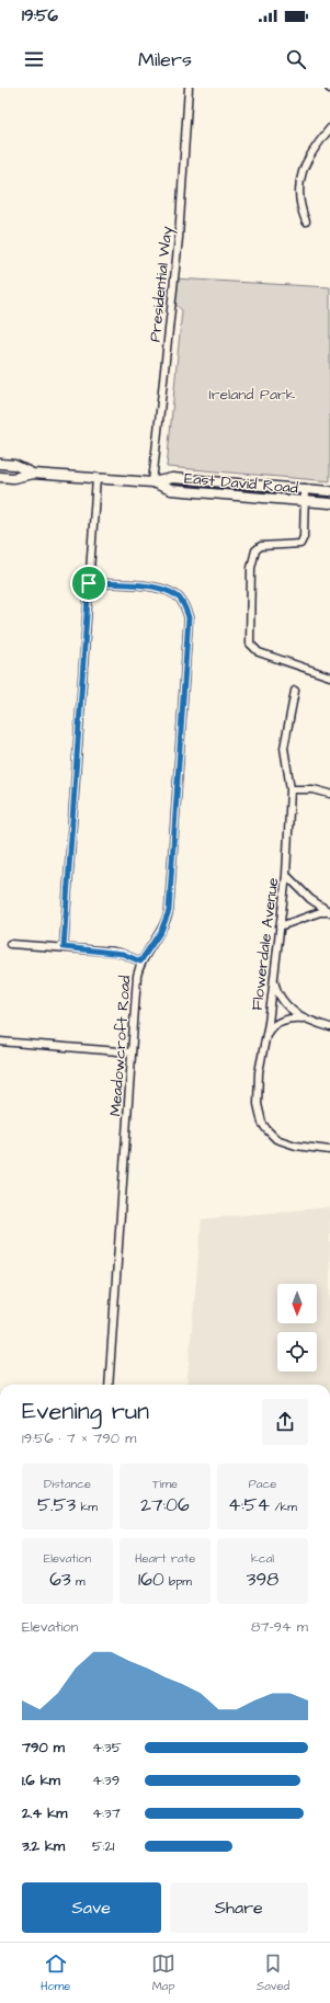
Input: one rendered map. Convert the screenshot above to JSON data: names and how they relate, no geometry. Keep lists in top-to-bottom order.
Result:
{
  "streets": {
    "street": [
      "Presidential Way",
      "East David Road",
      "Flowerdale Avenue",
      "Meadowcroft Road"
    ]
  },
  "crossings": [
    ["Presidential Way", "East David Road"]
  ],
  "parks": ["Ireland Park"],
  "north": "bottom",
  "page": {
    "status": "19:56",
    "header": "Milers",
    "heading": ["Evening run", "19:56 · 7 × 790 m"],
    "stats": [
      ["Distance", "5.53 km"],
      ["Time", "27:06"],
      ["Pace", "4:54 /km"],
      ["Elevation", "63 m"],
      ["Heart rate", "160 bpm"],
      ["kcal", "398"]
    ],
    "chart": ["Elevation", "87–94 m"],
    "list": [
      {
        "name": "790 m",
        "note": "4:35"
      },
      {
        "name": "1.6 km",
        "note": "4:39"
      },
      {
        "name": "2.4 km",
        "note": "4:37"
      },
      {
        "name": "3.2 km",
        "note": "5:21"
      }
    ],
    "buttons": ["Save", "Share"],
    "tabs": ["Home", "Map", "Saved"]
  }
}
